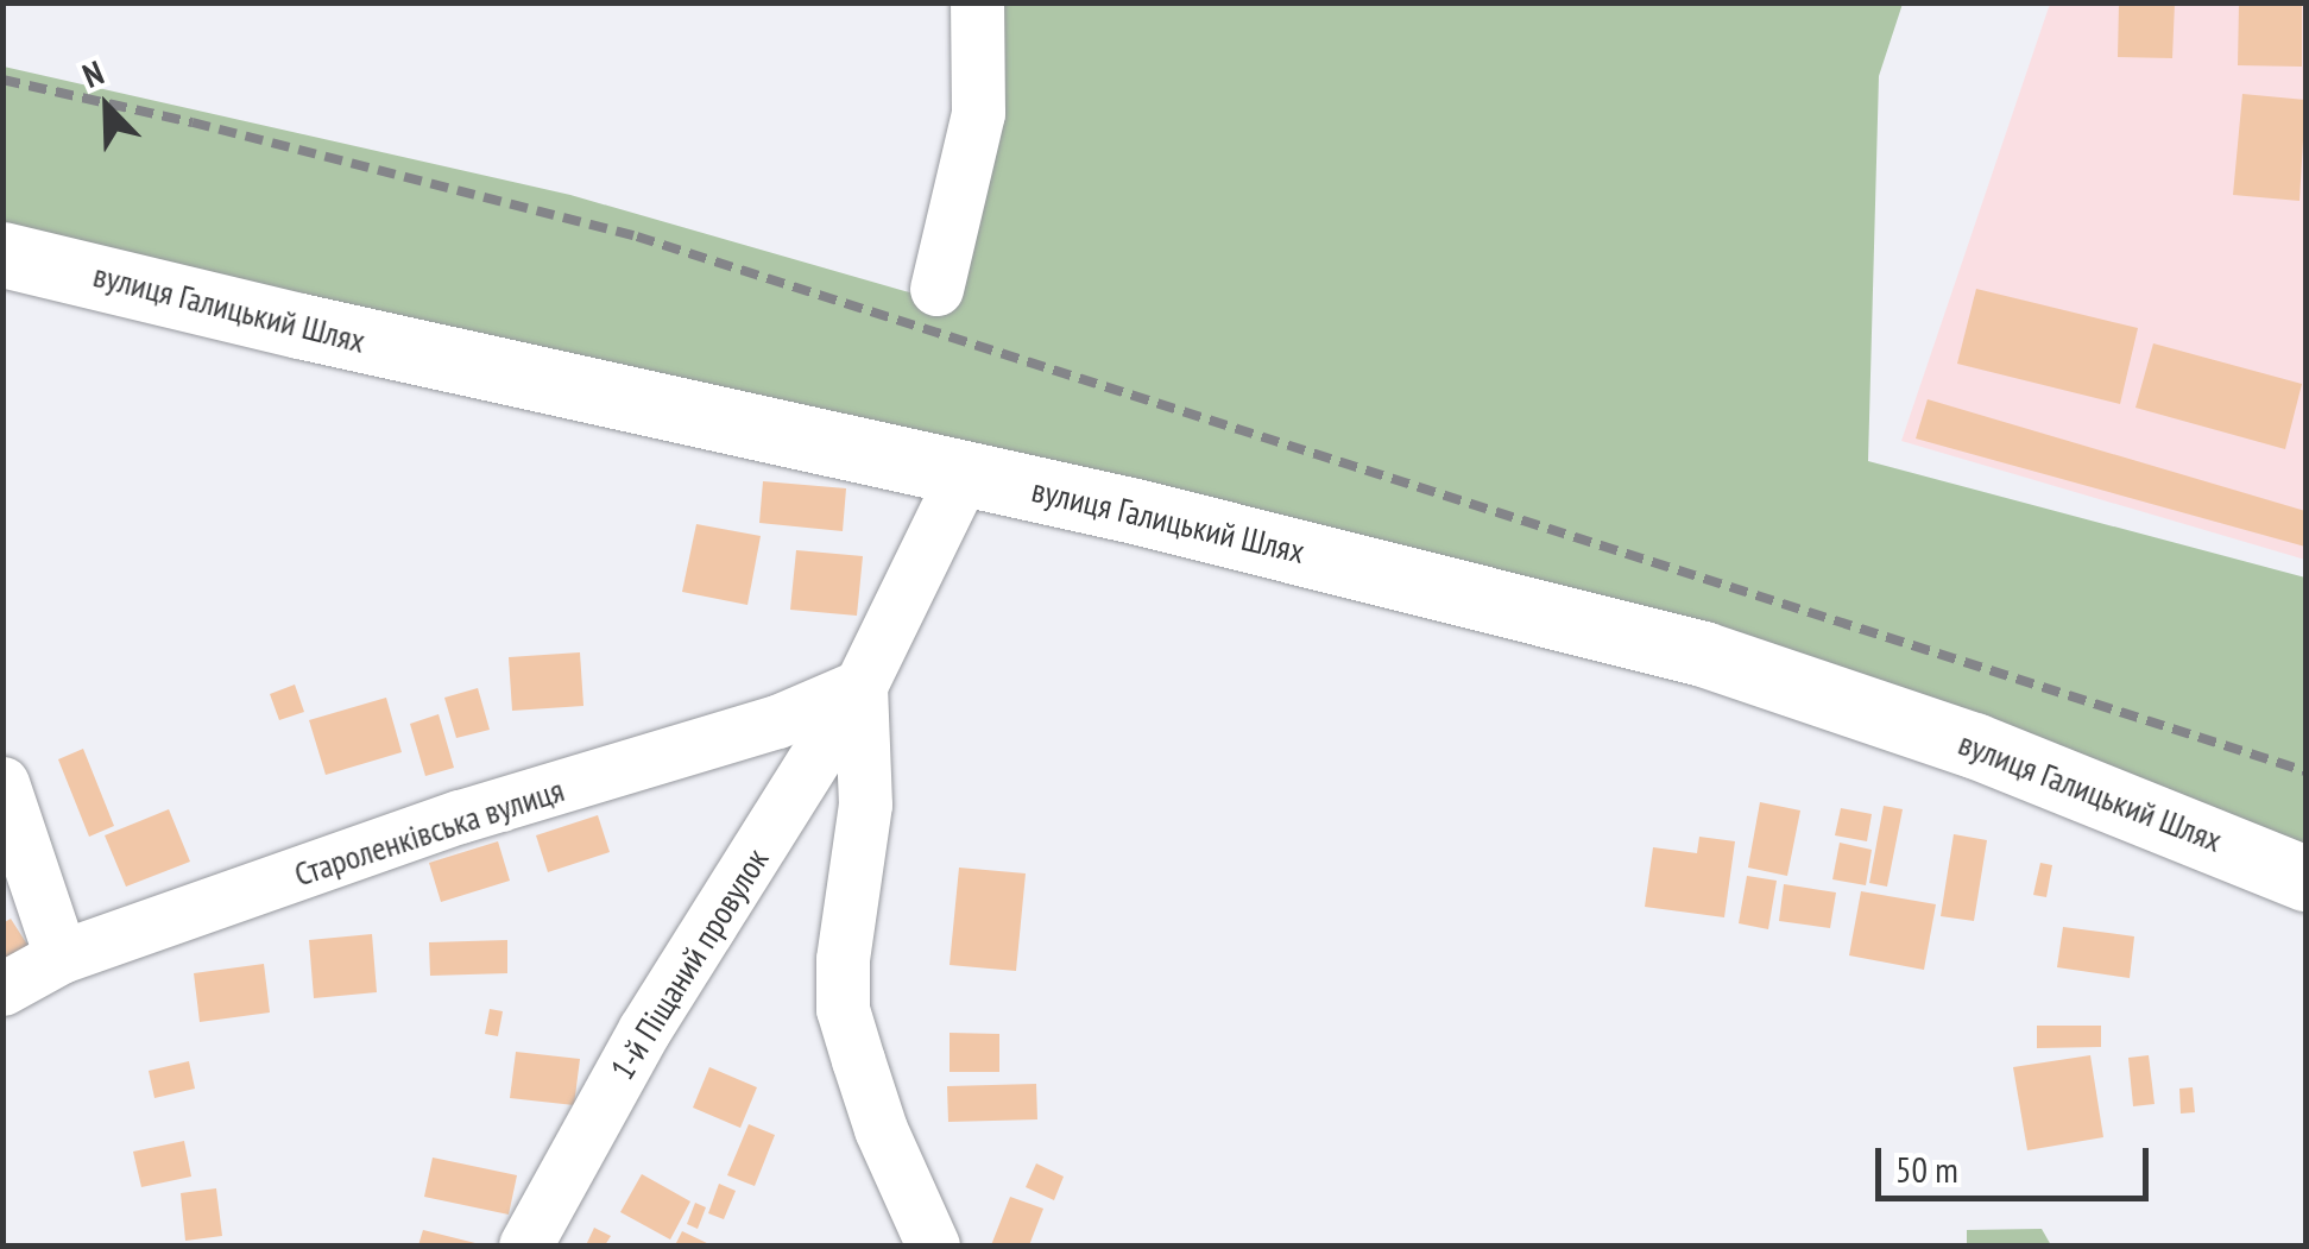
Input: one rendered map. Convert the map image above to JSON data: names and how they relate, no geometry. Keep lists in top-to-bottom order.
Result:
{
  "streets": {
    "highway": ["вулиця Галицький Шлях"],
    "street": ["Староленківська вулиця", "1-й Піщаний провулок"]
  },
  "crossings": [
    ["вулиця Галицький Шлях", "1-й Піщаний провулок"],
    ["Староленківська вулиця", "1-й Піщаний провулок"]
  ],
  "scale_bar": "50 m",
  "north": "top left"
}
